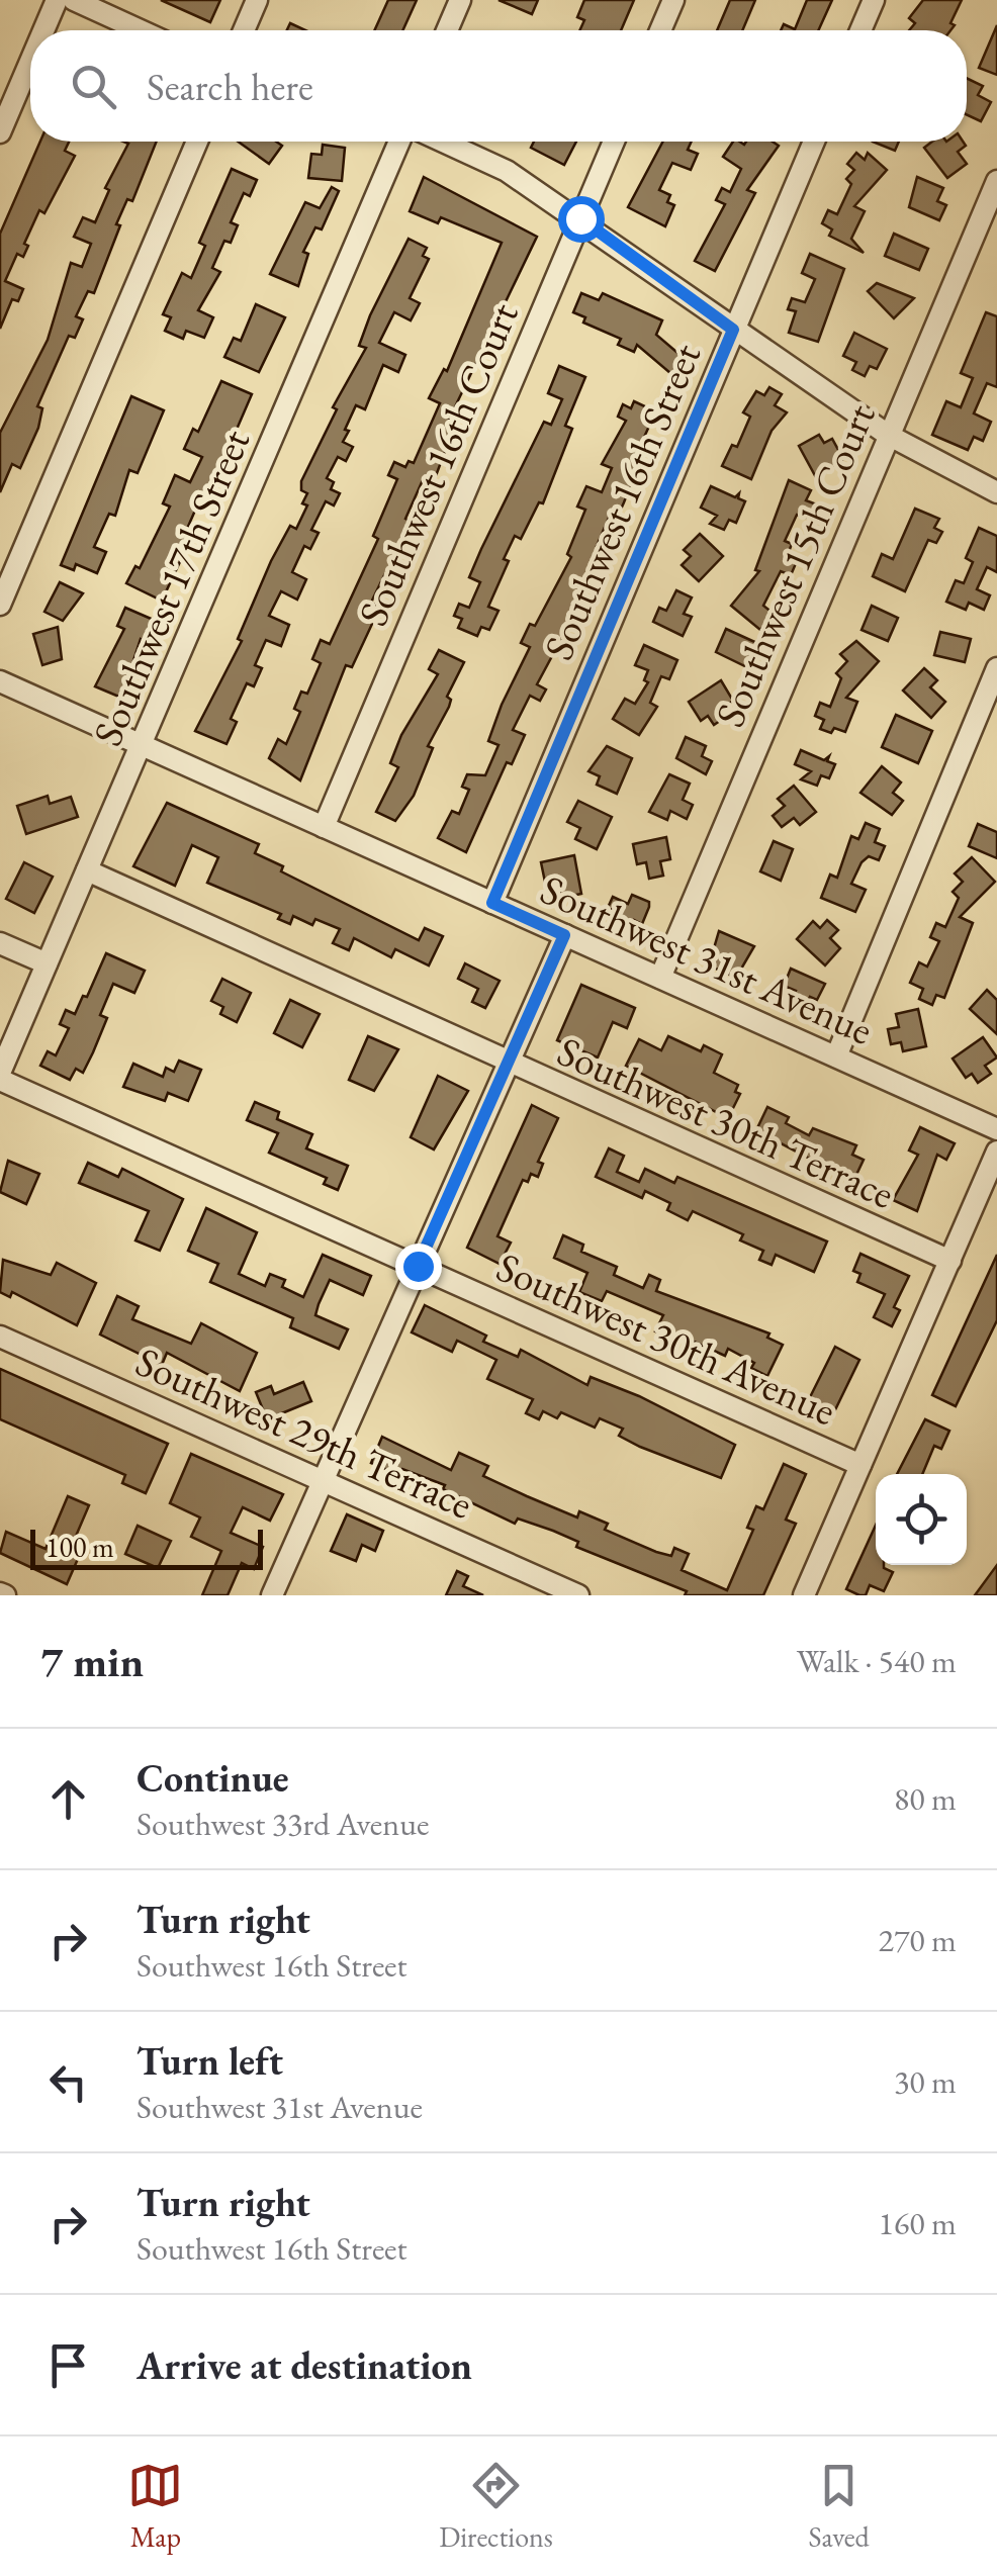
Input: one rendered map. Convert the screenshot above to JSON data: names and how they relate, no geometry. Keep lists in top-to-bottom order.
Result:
{
  "streets": {
    "street": [
      "Southwest 16th Court",
      "Southwest 16th Street",
      "Southwest 15th Court",
      "Southwest 17th Street",
      "Southwest 31st Avenue",
      "Southwest 30th Terrace",
      "Southwest 30th Avenue",
      "Southwest 29th Terrace"
    ]
  },
  "crossings": [
    ["Southwest 16th Court", "Southwest 31st Avenue"],
    ["Southwest 16th Street", "Southwest 31st Avenue"],
    ["Southwest 15th Court", "Southwest 31st Avenue"],
    ["Southwest 17th Street", "Southwest 31st Avenue"],
    ["Southwest 17th Street", "Southwest 30th Terrace"],
    ["Southwest 17th Street", "Southwest 30th Avenue"]
  ],
  "scale_bar": "100 m",
  "page": {
    "search": "Search here",
    "scale": "100 m",
    "heading": ["7 min", "Walk · 540 m"],
    "list": [
      ["Continue", "Southwest 33rd Avenue", "80 m"],
      ["Turn right", "Southwest 16th Street", "270 m"],
      ["Turn left", "Southwest 31st Avenue", "30 m"],
      ["Turn right", "Southwest 16th Street", "160 m"],
      "Arrive at destination"
    ],
    "nav": ["Map", "Directions", "Saved"]
  }
}
